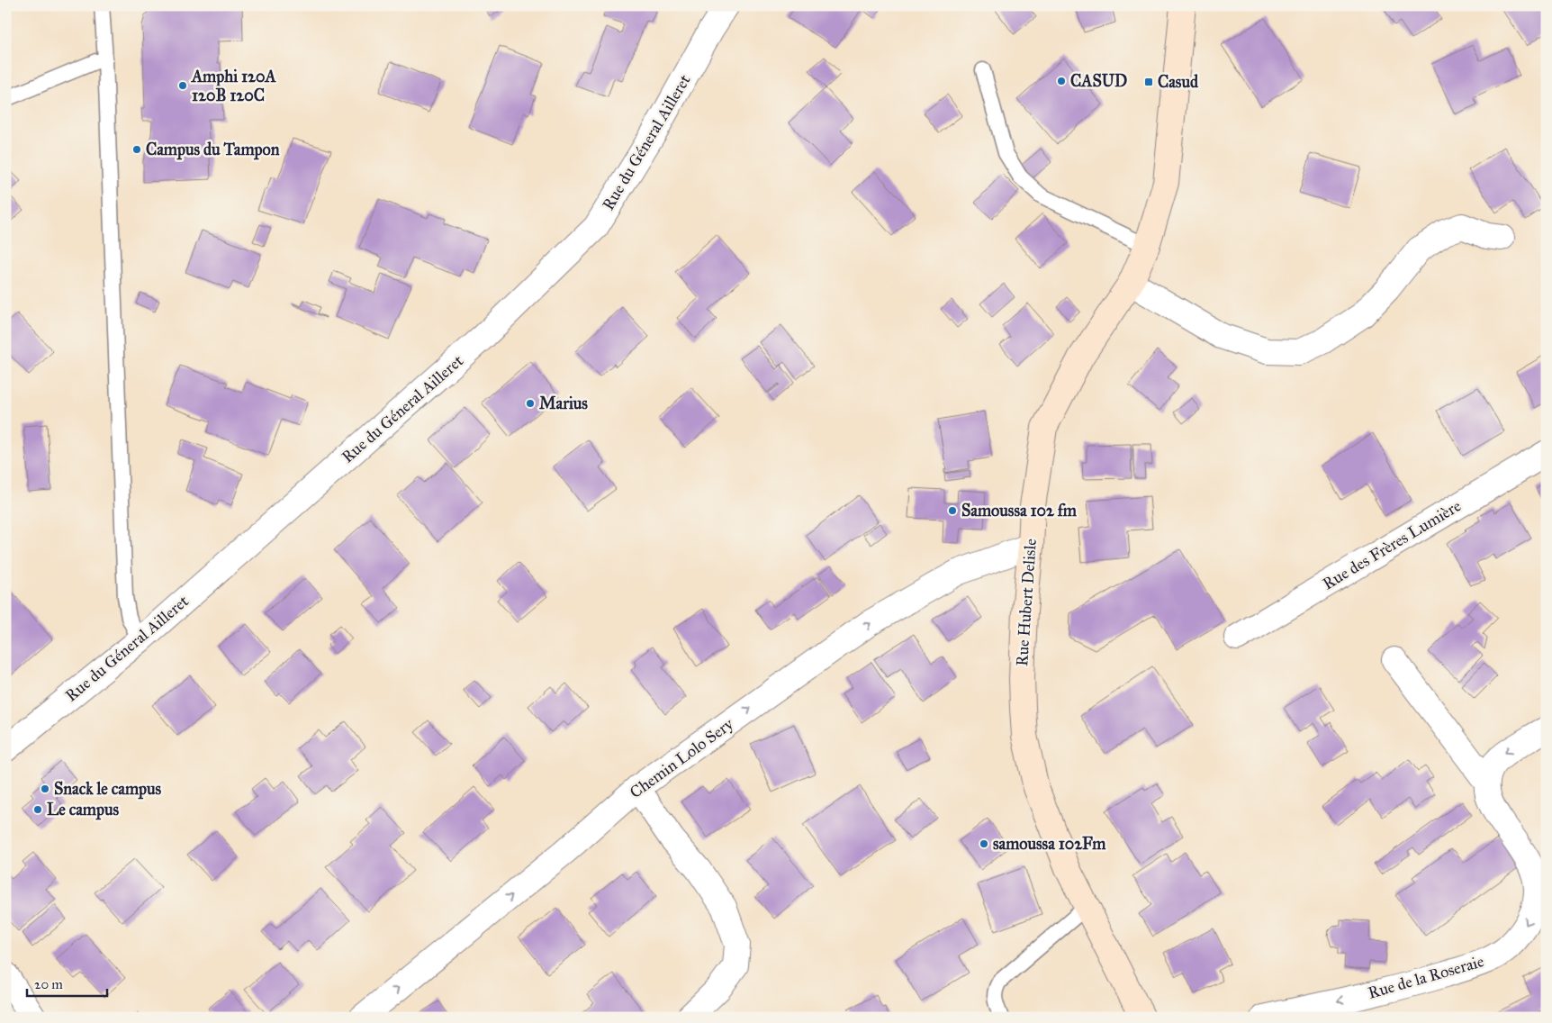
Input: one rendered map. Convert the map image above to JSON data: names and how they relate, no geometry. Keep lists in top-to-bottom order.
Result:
{
  "streets": {
    "main road": ["Rue Hubert Delisle"],
    "street": [
      "Rue du Géneral Ailleret",
      "Rue des Frères Lumière",
      "Chemin Lolo Sery",
      "Rue de la Roseraie"
    ]
  },
  "crossings": [
    ["Rue Hubert Delisle", "Chemin Lolo Sery"]
  ],
  "one_way": ["Chemin Lolo Sery"],
  "places": {
    "other": [
      "CASUD",
      "Amphi 120A 120B 120C",
      "Campus du Tampon",
      "Marius",
      "Samoussa 102 fm",
      "Snack le campus",
      "Le campus",
      "samoussa 102Fm"
    ],
    "transit": ["Casud"]
  },
  "scale_bar": "20 m"
}
